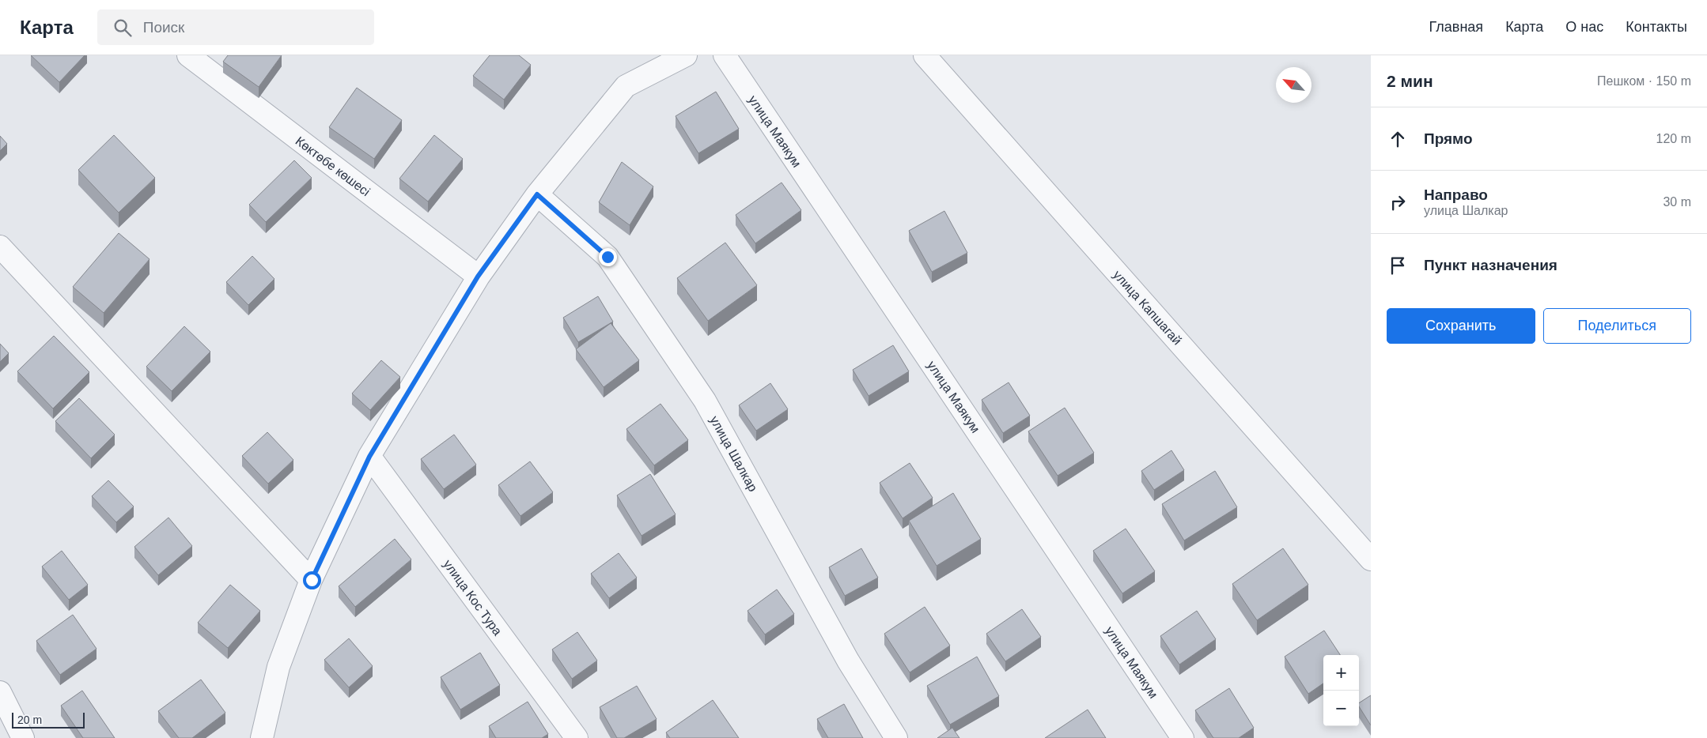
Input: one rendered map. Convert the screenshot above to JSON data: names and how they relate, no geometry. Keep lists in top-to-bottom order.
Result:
{
  "streets": {
    "street": [
      "улица Маякум",
      "Көктөбе көшесі",
      "улица Капшагай",
      "улица Шалкар",
      "улица Кос Тура"
    ]
  },
  "scale_bar": "20 m",
  "north": "top left",
  "page": {
    "header": "Карта",
    "search": "Поиск",
    "nav": [
      "Главная",
      "Карта",
      "О нас",
      "Контакты"
    ],
    "heading": ["2 мин", "Пешком · 150 m"],
    "list": [
      ["Прямо", "120 m"],
      ["Направо", "улица Шалкар", "30 m"],
      "Пункт назначения"
    ],
    "buttons": ["Сохранить", "Поделиться"],
    "map_buttons": ["+", "−"],
    "scale": "20 m"
  }
}
